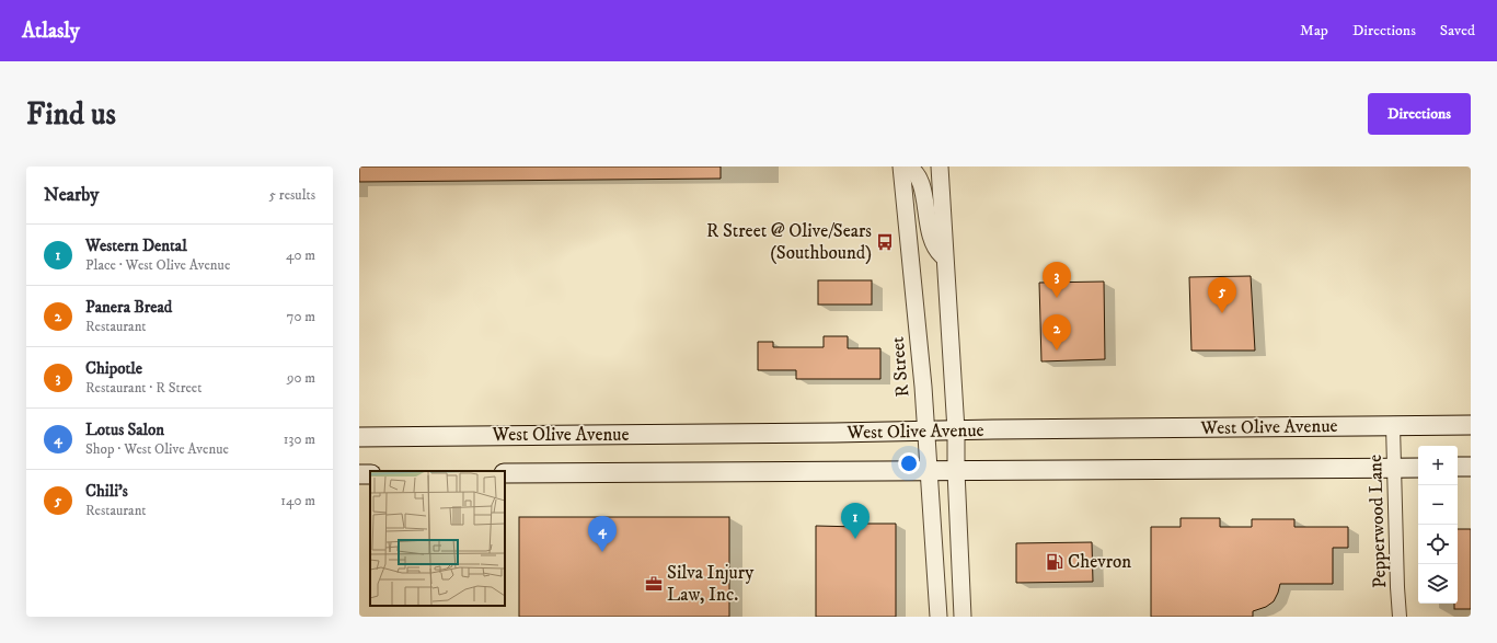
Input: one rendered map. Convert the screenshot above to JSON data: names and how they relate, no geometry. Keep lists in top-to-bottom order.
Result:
{
  "streets": {
    "main road": ["West Olive Avenue"],
    "street": ["R Street", "Pepperwood Lane"]
  },
  "crossings": [
    ["R Street", "West Olive Avenue"],
    ["West Olive Avenue", "Pepperwood Lane"]
  ],
  "places": {
    "bus stop": ["R Street @ Olive/Sears (Southbound)"],
    "fuel station": ["Chevron"],
    "office": ["Silva Injury Law, Inc."]
  },
  "page": {
    "header": "Atlasly",
    "nav": ["Map", "Directions", "Saved"],
    "buttons": "Directions",
    "title": "Find us",
    "heading": ["Nearby", "5 results"],
    "list": [
      {
        "mark": "1",
        "name": "Western Dental",
        "note": "Place · West Olive Avenue",
        "value": "40 m"
      },
      {
        "mark": "2",
        "name": "Panera Bread",
        "note": "Restaurant",
        "value": "70 m"
      },
      {
        "mark": "3",
        "name": "Chipotle",
        "note": "Restaurant · R Street",
        "value": "90 m"
      },
      {
        "mark": "4",
        "name": "Lotus Salon",
        "note": "Shop · West Olive Avenue",
        "value": "130 m"
      },
      {
        "mark": "5",
        "name": "Chili's",
        "note": "Restaurant",
        "value": "140 m"
      }
    ],
    "pins": [
      "3",
      "5",
      "2",
      "1",
      "4"
    ],
    "map_buttons": ["+", "−"]
  }
}
